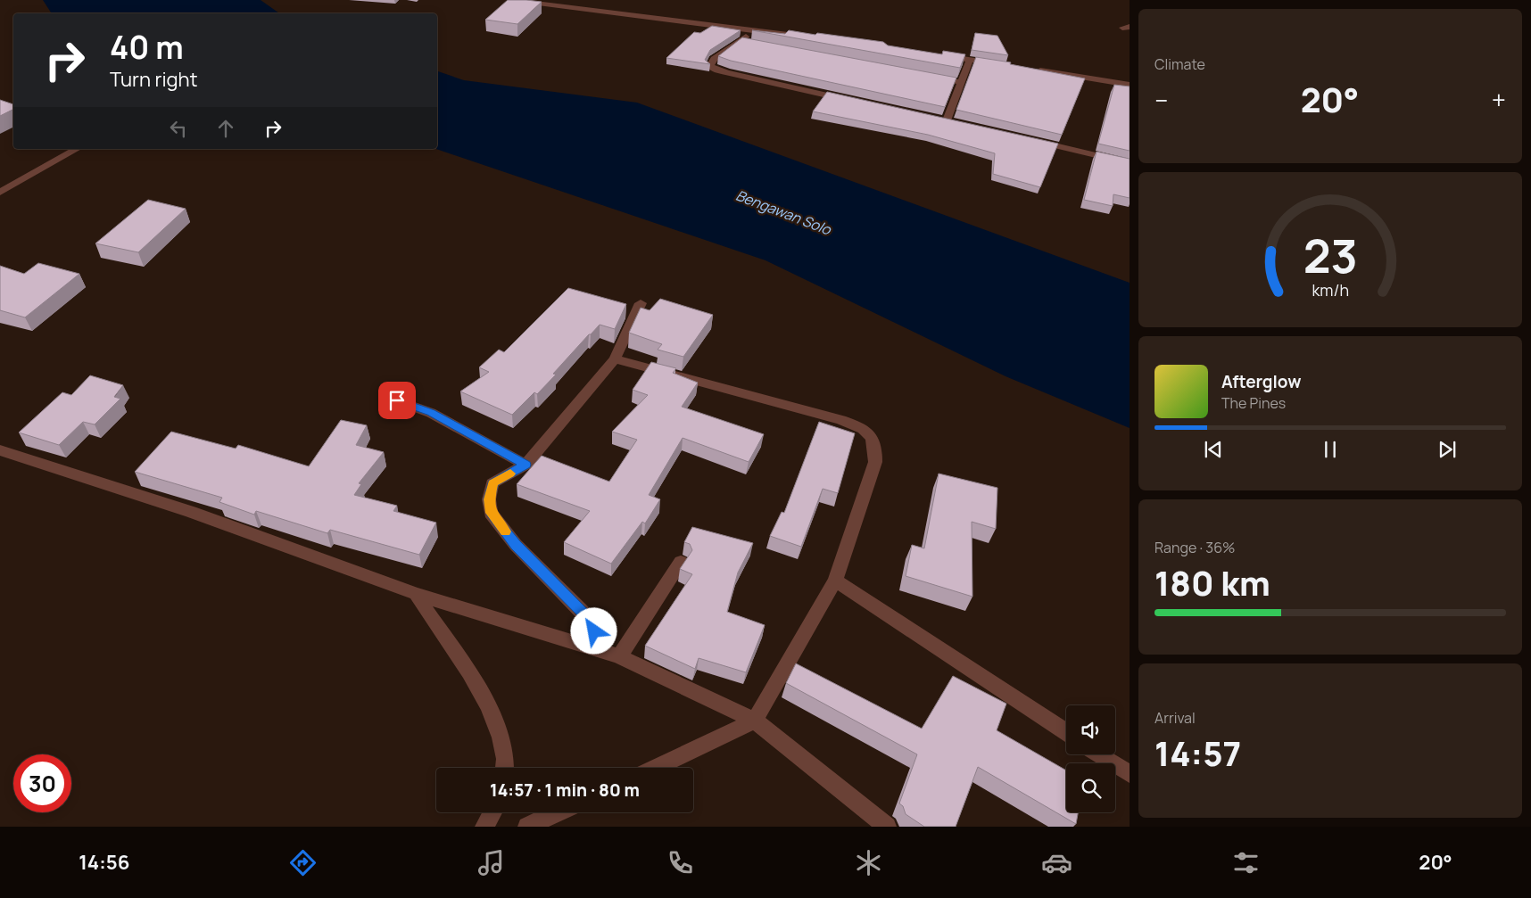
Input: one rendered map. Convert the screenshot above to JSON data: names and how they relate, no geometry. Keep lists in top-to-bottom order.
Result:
{
  "water": ["Bengawan Solo"],
  "page": {
    "tile": [
      "Climate",
      ["Range · 36%", "180 km"],
      ["Arrival", "14:57"]
    ],
    "turn": ["40 m", "Turn right"],
    "heat": ["−", "20°", "+"],
    "song": ["Afterglow", "The Pines"],
    "limit": "30",
    "trip": "14:57 · 1 min · 80 m",
    "tabs": ["14:56", "20°"],
    "gauge": ["23", "km/h"]
  }
}
